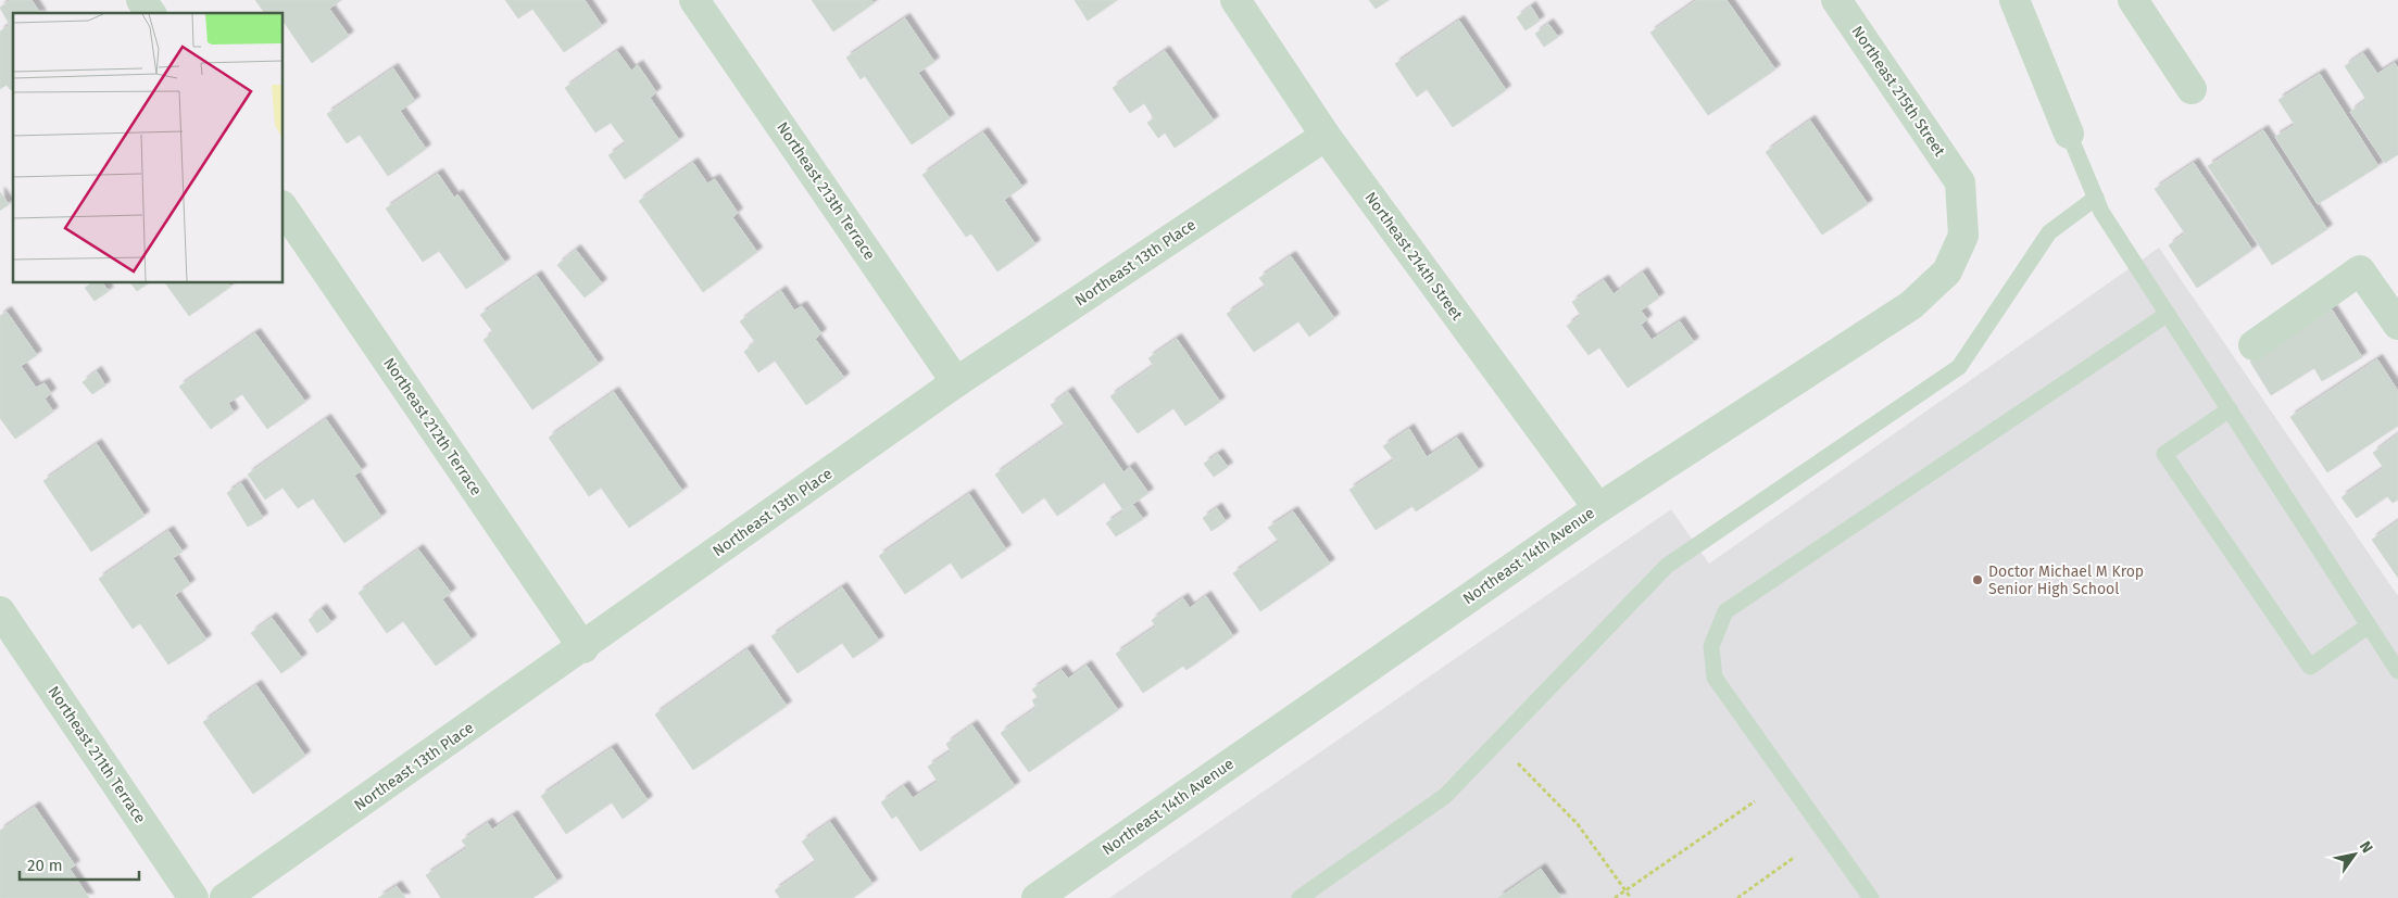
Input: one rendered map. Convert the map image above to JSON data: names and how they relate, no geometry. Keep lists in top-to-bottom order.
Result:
{
  "streets": {
    "street": [
      "Northeast 215th Street",
      "Northeast 213th Terrace",
      "Northeast 214th Street",
      "Northeast 13th Place",
      "Northeast 212th Terrace",
      "Northeast 14th Avenue",
      "Northeast 211th Terrace"
    ]
  },
  "crossings": [
    ["Northeast 215th Street", "Northeast 14th Avenue"],
    ["Northeast 213th Terrace", "Northeast 13th Place"],
    ["Northeast 214th Street", "Northeast 13th Place"],
    ["Northeast 214th Street", "Northeast 14th Avenue"],
    ["Northeast 13th Place", "Northeast 212th Terrace"]
  ],
  "places": ["Doctor Michael M Krop Senior High School"],
  "scale_bar": "20 m",
  "north": "top right"
}
